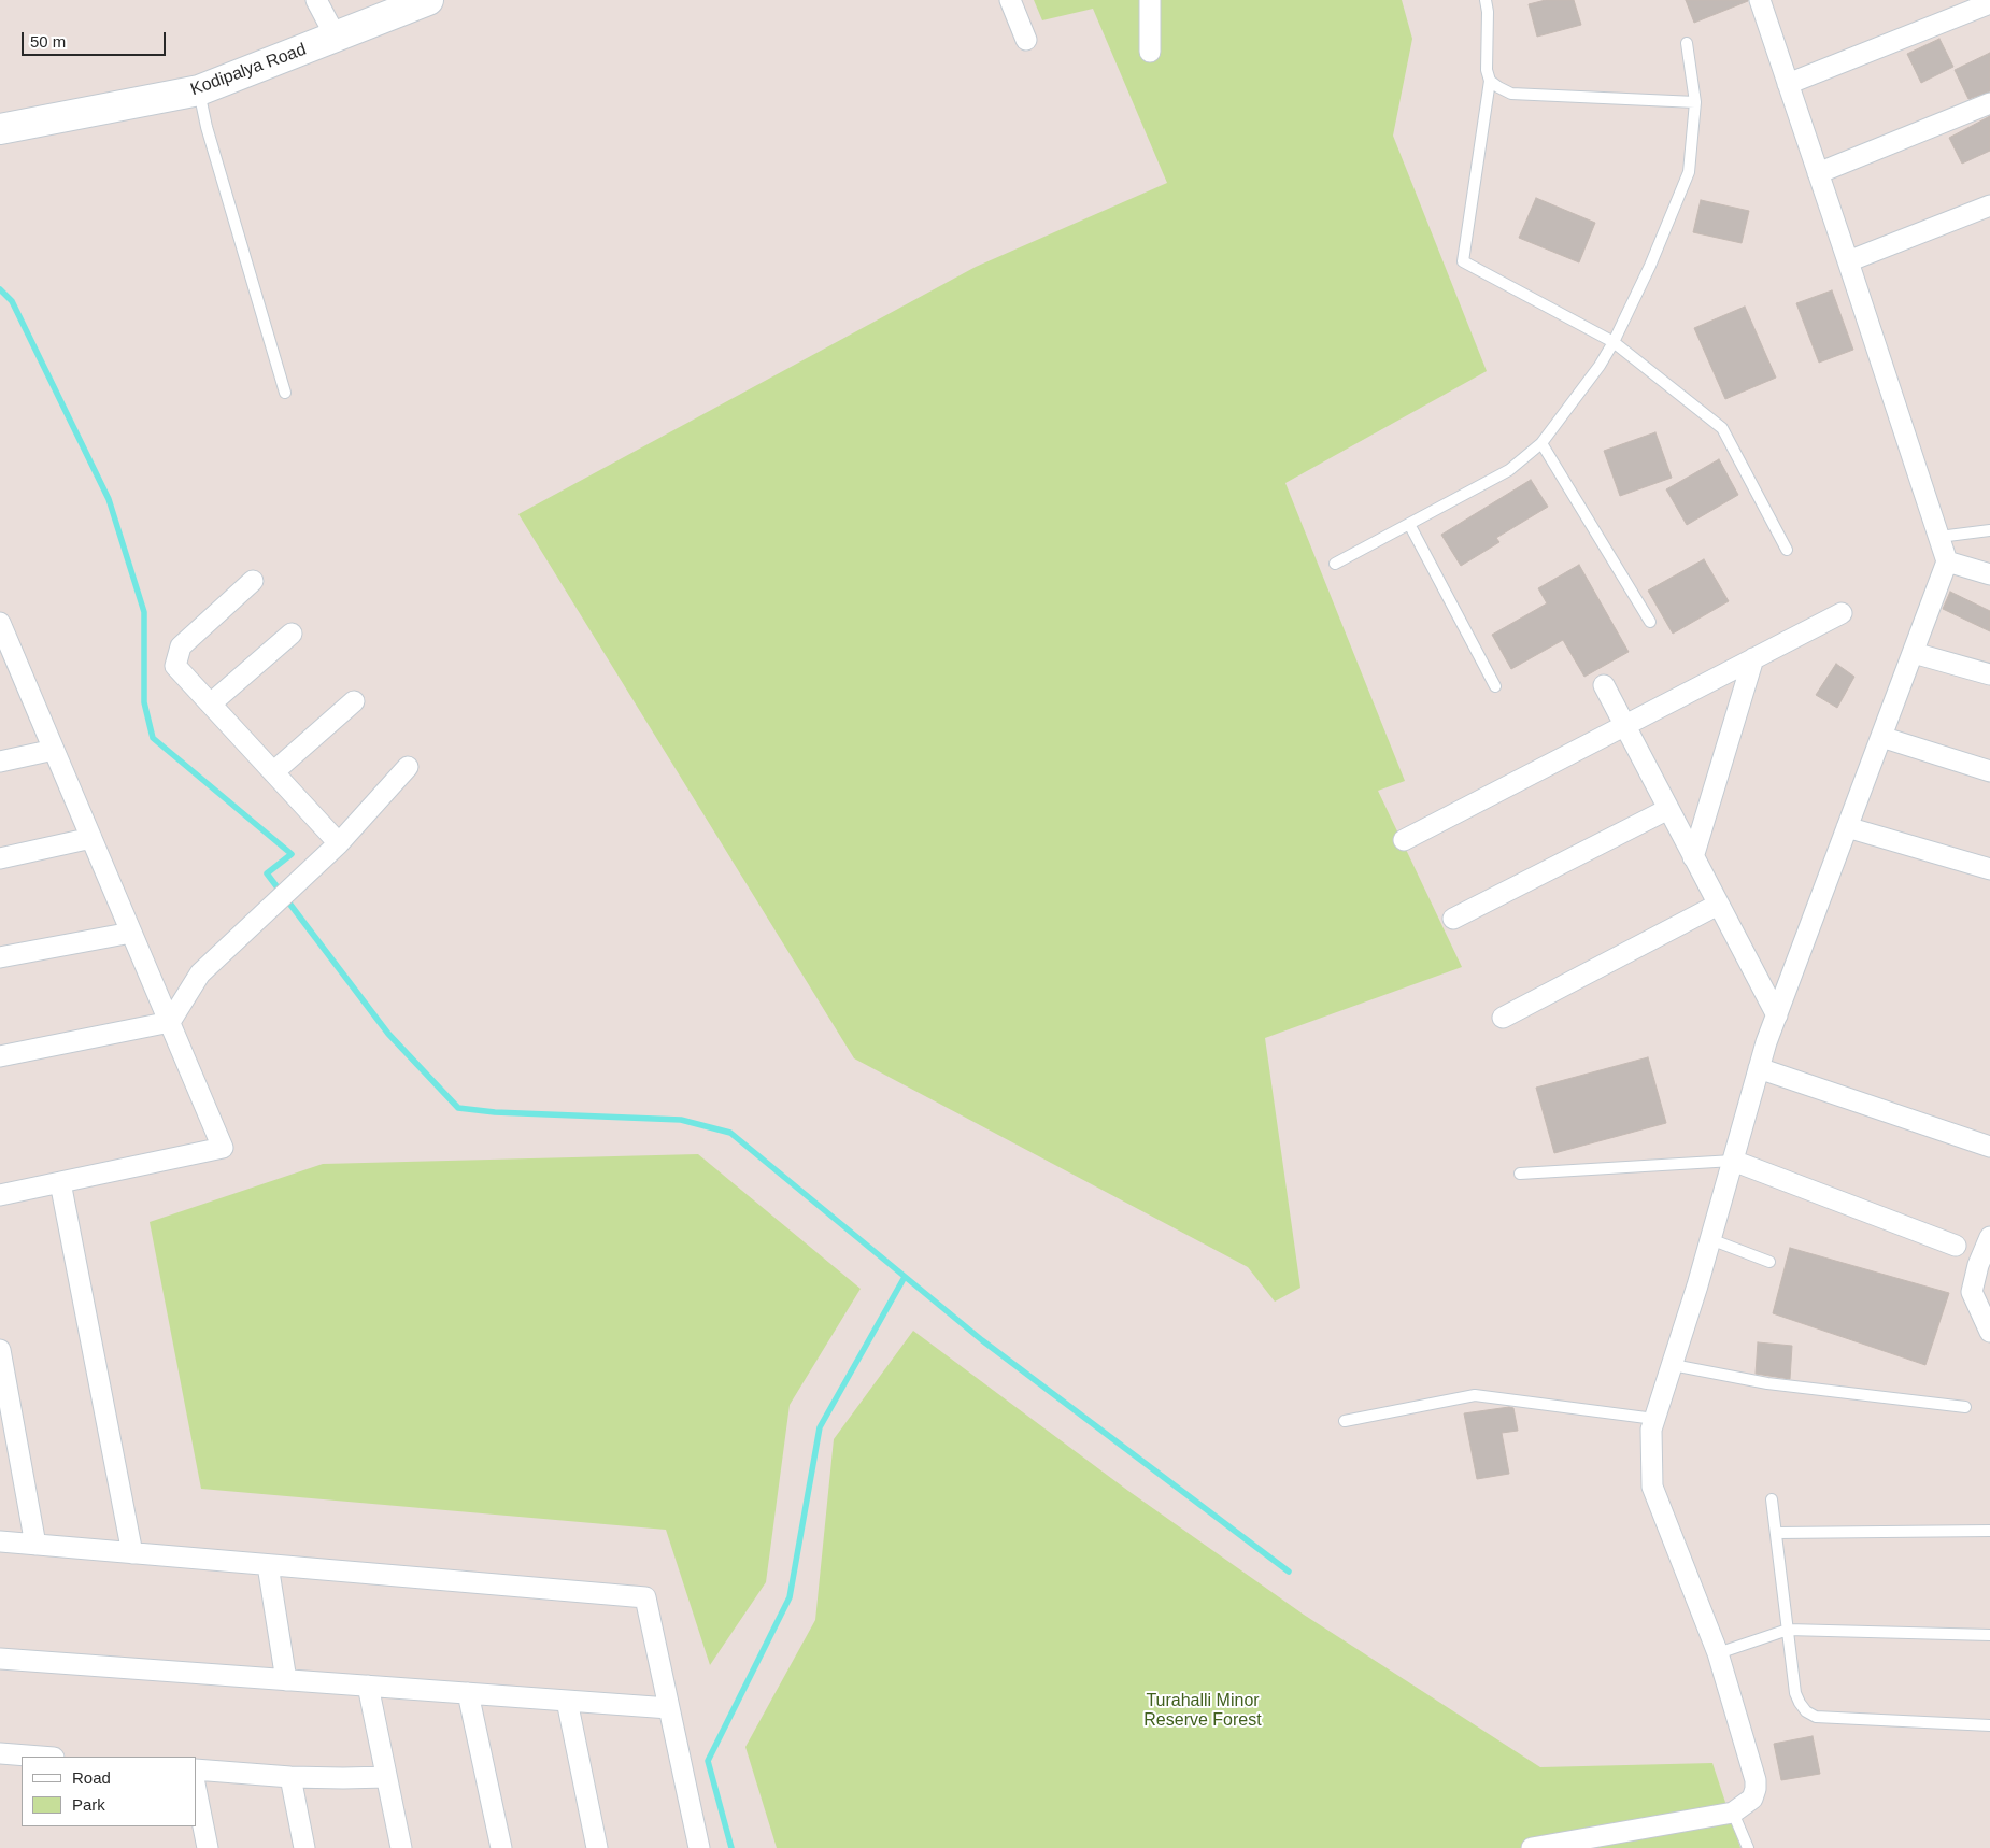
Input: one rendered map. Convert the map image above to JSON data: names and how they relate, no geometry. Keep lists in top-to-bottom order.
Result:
{
  "streets": {
    "main road": ["Kodipalya Road"]
  },
  "parks": ["Turahalli Minor Reserve Forest"],
  "legend": ["Road", "Park"],
  "scale_bar": "50 m"
}
